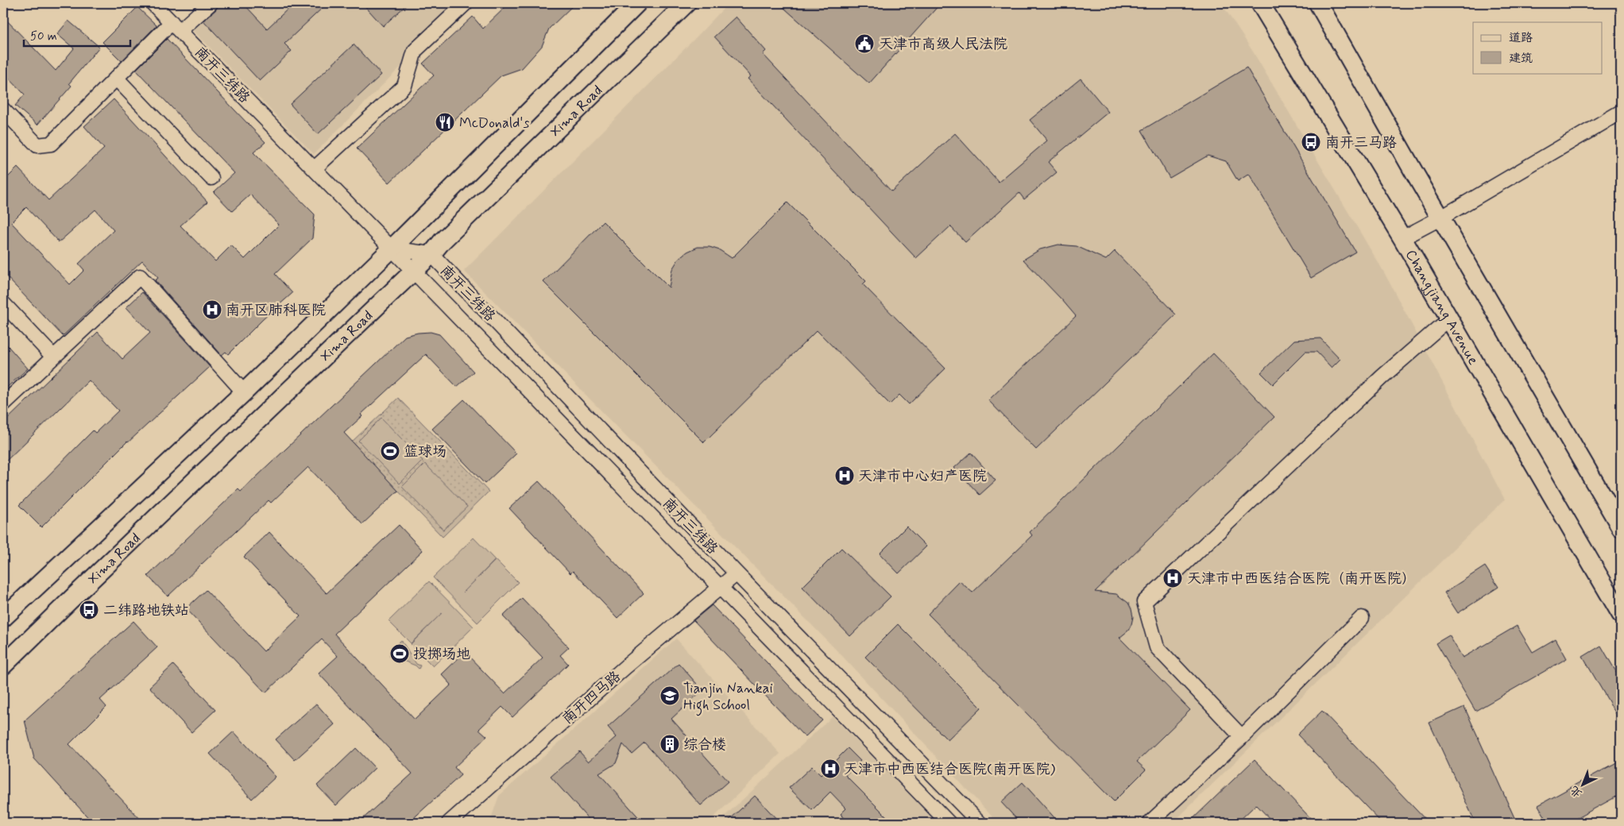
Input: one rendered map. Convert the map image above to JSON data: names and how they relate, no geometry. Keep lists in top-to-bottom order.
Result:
{
  "streets": {
    "main road": ["Xima Road", "Changjiang Avenue"],
    "street": ["南开三纬路", "南开四马路"]
  },
  "crossings": [
    ["南开三纬路", "Xima Road"],
    ["南开三纬路", "南开四马路"]
  ],
  "places": {
    "public building": ["天津市高级人民法院"],
    "restaurant": ["McDonald's"],
    "bus stop": ["南开三马路", "二纬路地铁站"],
    "hospital": [
      "南开区肺科医院",
      "天津市中心妇产医院",
      "天津市中西医结合医院（南开医院）",
      "天津市中西医结合医院(南开医院)"
    ],
    "sports": ["篮球场", "投掷场地"],
    "school or university": ["Tianjin Nankai High School"],
    "building": ["综合楼"]
  },
  "legend": ["道路", "建筑"],
  "scale_bar": "50 m",
  "north": "bottom left"
}
